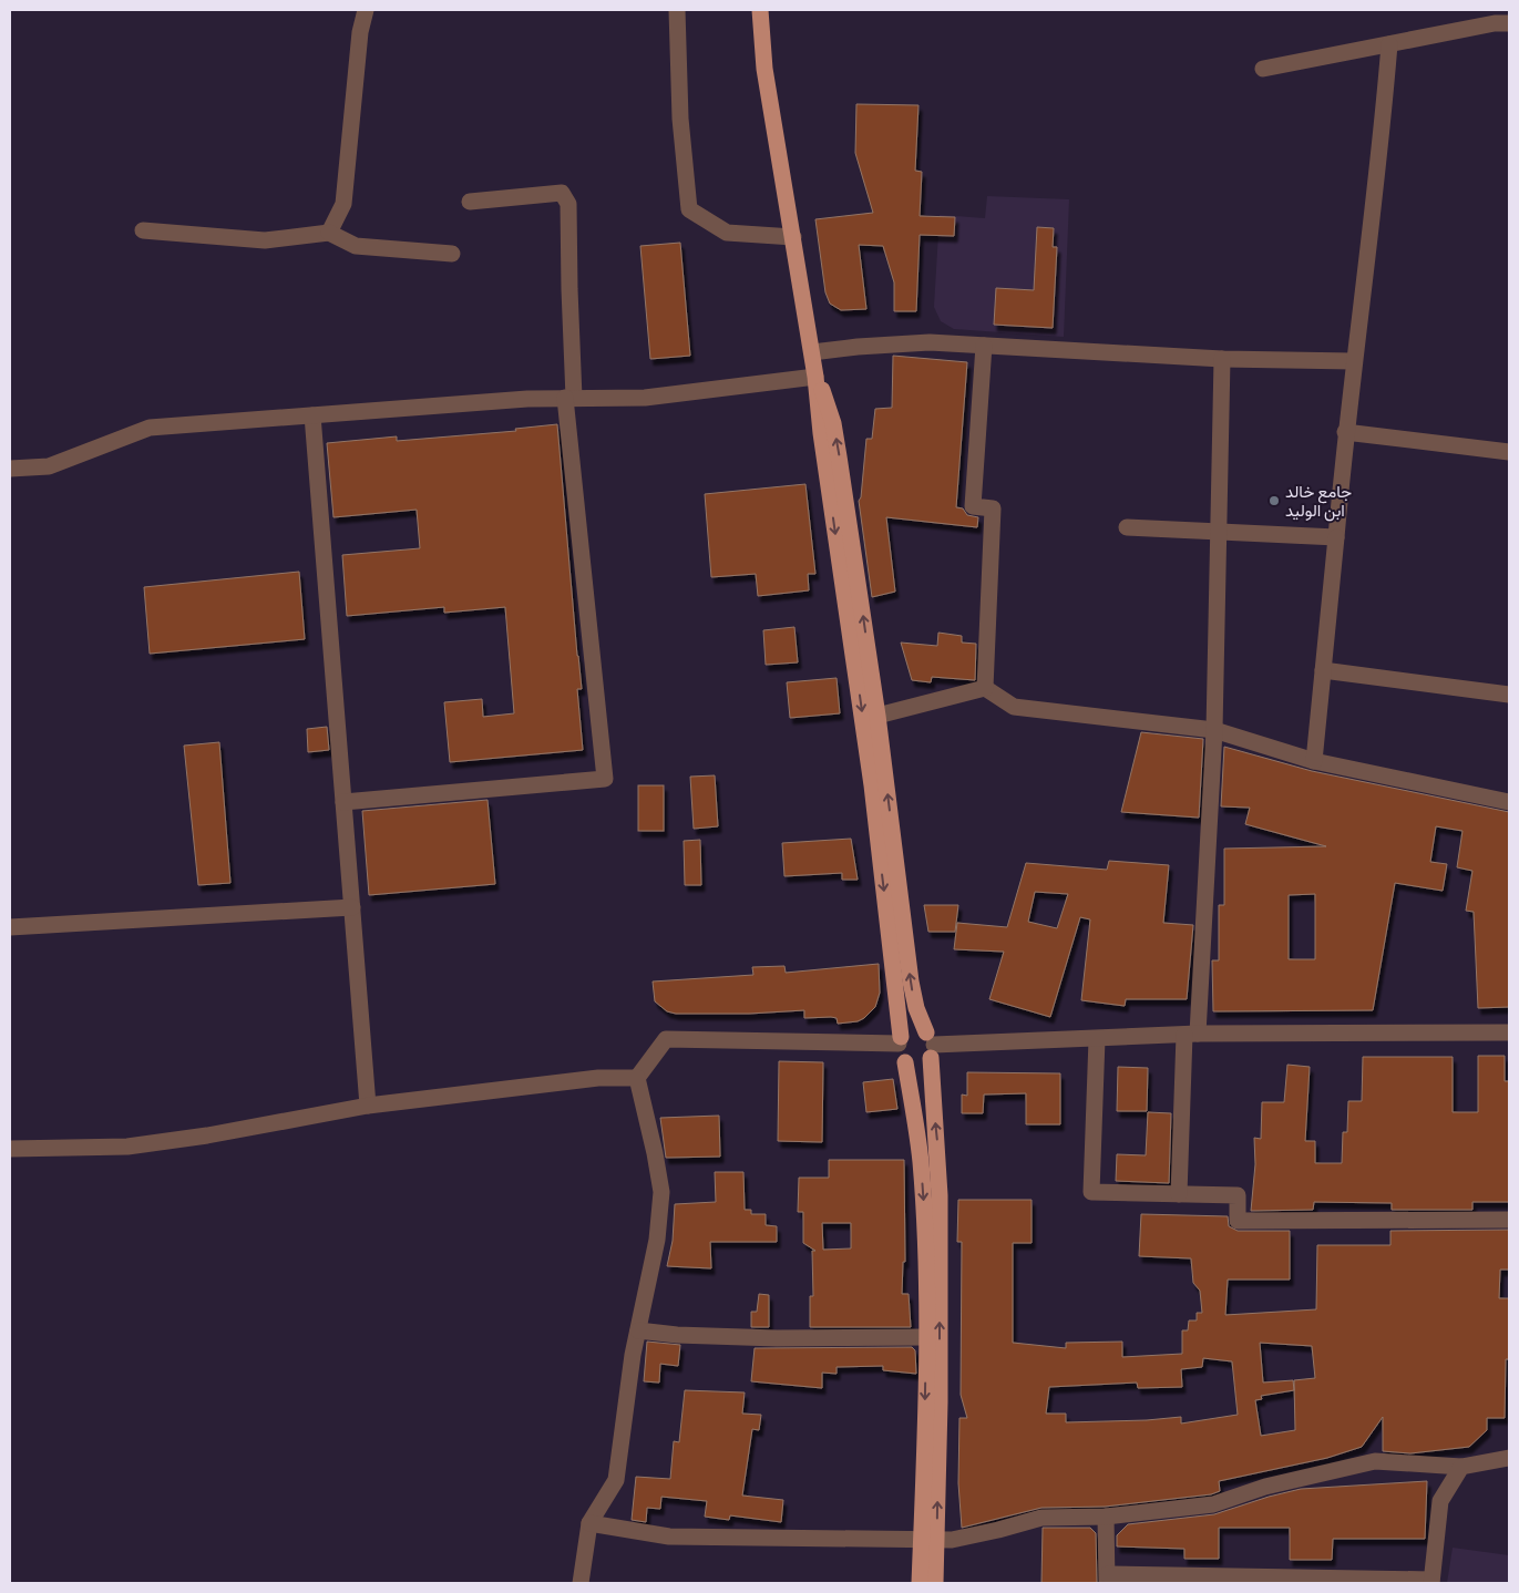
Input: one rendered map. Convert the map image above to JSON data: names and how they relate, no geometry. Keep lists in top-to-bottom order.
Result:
{
  "places": ["جامع خالد ابن الوليد"]
}
